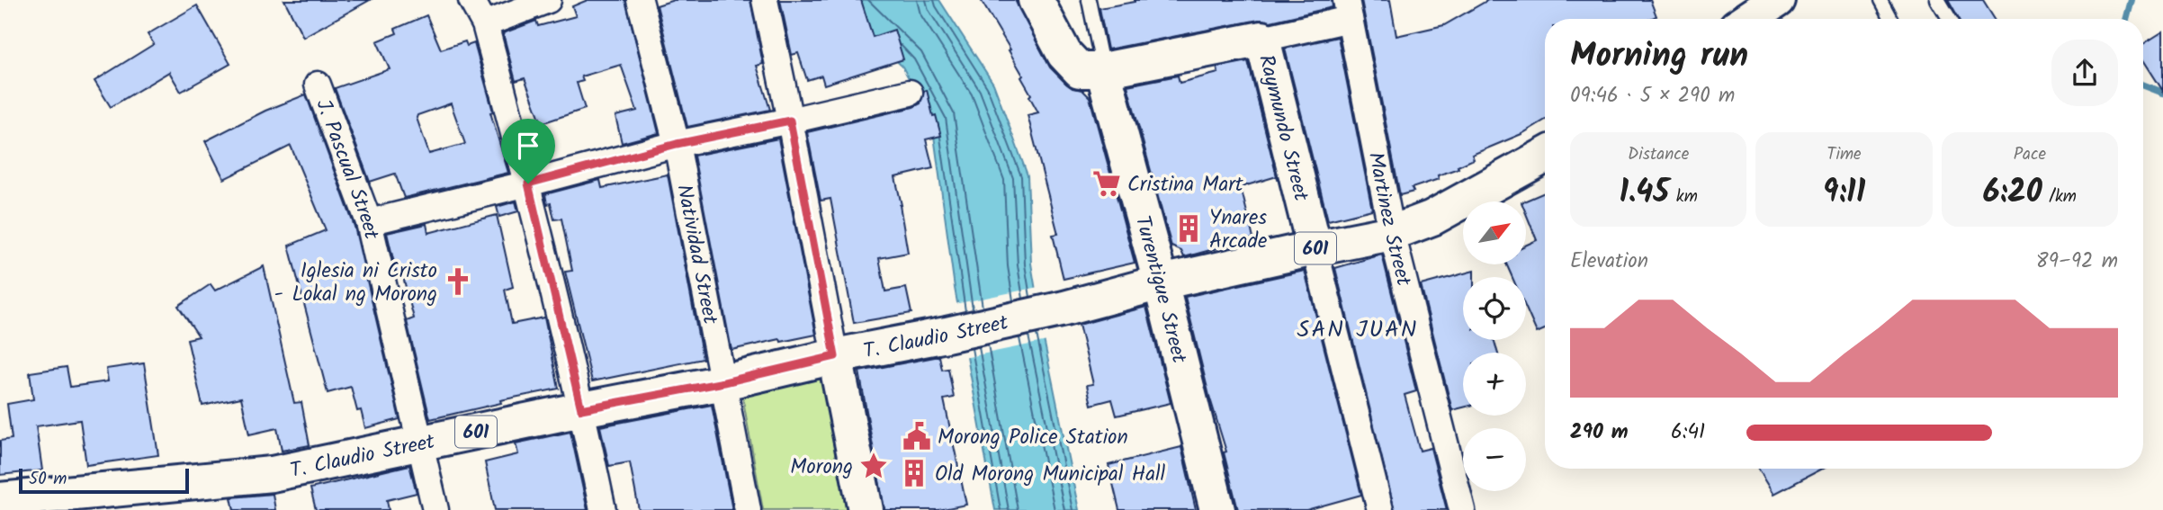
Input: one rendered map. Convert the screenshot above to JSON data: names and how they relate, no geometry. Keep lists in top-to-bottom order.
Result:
{
  "streets": {
    "main road": [
      "Raymundo Street",
      "601",
      "Turentigue Street",
      "T. Claudio Street"
    ],
    "street": ["J. Pascual Street", "Martinez Street", "Natividad Street"]
  },
  "crossings": [
    ["Raymundo Street", "T. Claudio Street"],
    ["J. Pascual Street", "T. Claudio Street"],
    ["Martinez Street", "T. Claudio Street"],
    ["Natividad Street", "T. Claudio Street"],
    ["Turentigue Street", "T. Claudio Street"]
  ],
  "districts": ["SAN JUAN"],
  "places": {
    "supermarket": ["Cristina Mart"],
    "building": ["Ynares Arcade", "Old Morong Municipal Hall"],
    "church": ["Iglesia ni Cristo - Lokal ng Morong"],
    "public building": ["Morong Police Station"],
    "place": ["Morong"]
  },
  "scale_bar": "50 m",
  "north": "top right",
  "page": {
    "heading": ["Morning run", "09:46 · 5 × 290 m"],
    "stats": [
      ["Distance", "1.45 km"],
      ["Time", "9:11"],
      ["Pace", "6:20 /km"]
    ],
    "map_buttons": ["+", "−"],
    "chart": ["Elevation", "89–92 m"],
    "list": [
      {
        "name": "290 m",
        "note": "6:41"
      }
    ],
    "scale": "50 m"
  }
}
